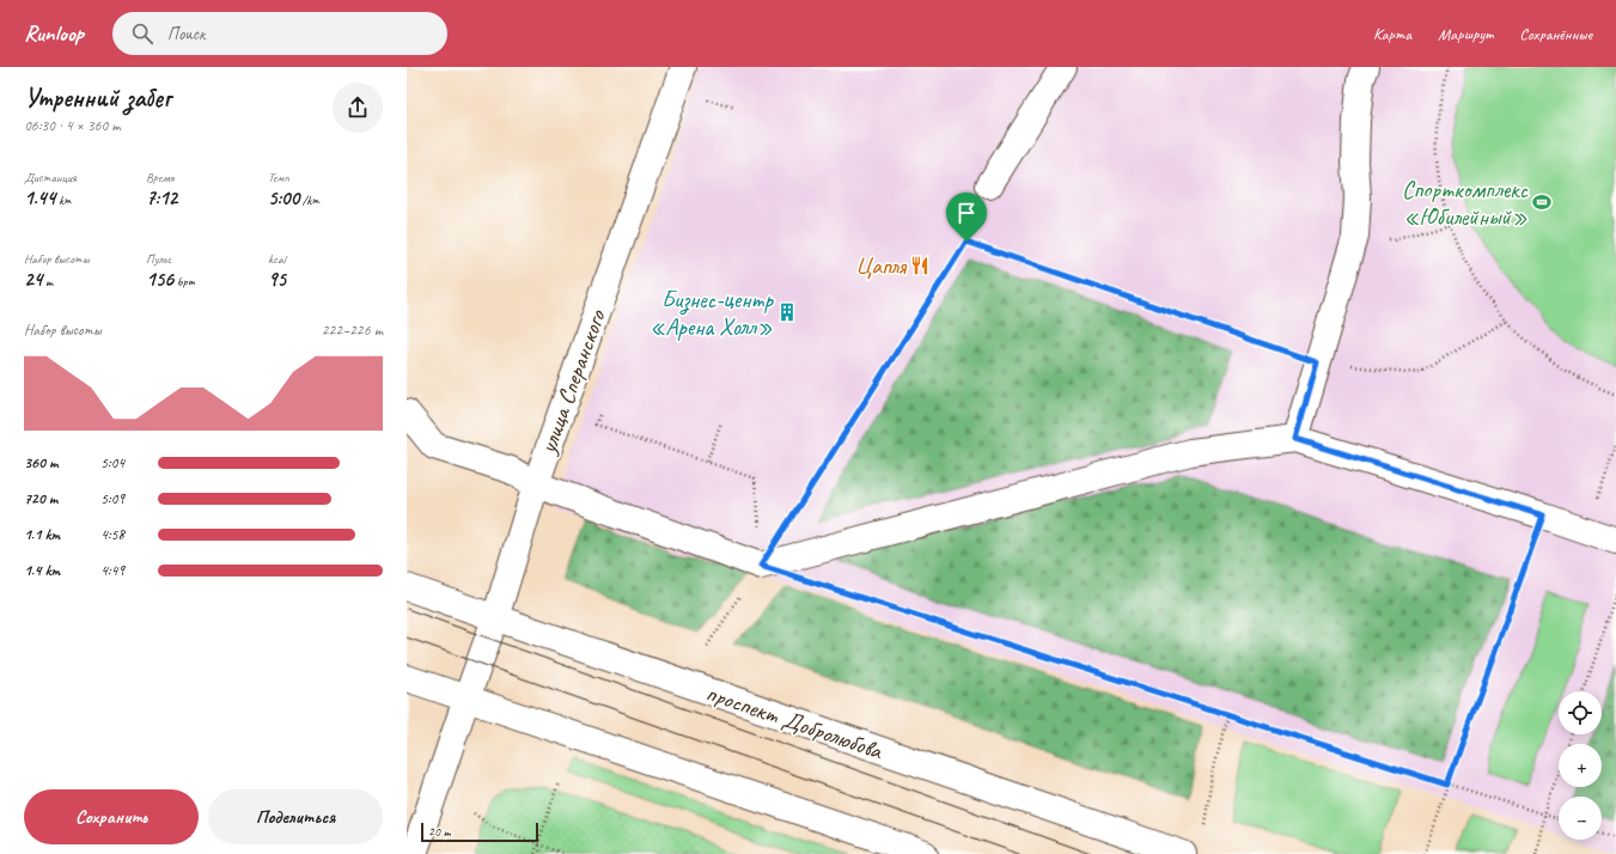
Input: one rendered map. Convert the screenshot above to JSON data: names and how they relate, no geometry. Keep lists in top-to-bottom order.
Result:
{
  "streets": {
    "main road": ["улица Сперанского", "проспект Добролюбова"]
  },
  "crossings": [
    ["улица Сперанского", "проспект Добролюбова"]
  ],
  "places": {
    "sports": ["Спорткомплекс «Юбилейный»"],
    "restaurant": ["Цапля"],
    "building": ["Бизнес-центр «Арена Холл»"]
  },
  "scale_bar": "20 m",
  "page": {
    "header": "Runloop",
    "search": "Поиск",
    "nav": ["Карта", "Маршрут", "Сохранённые"],
    "heading": ["Утренний забег", "06:30 · 4 × 360 m"],
    "stats": [
      ["Дистанция", "1.44 km"],
      ["Время", "7:12"],
      ["Темп", "5:00 /km"],
      ["Набор высоты", "24 m"],
      ["Пульс", "156 bpm"],
      ["kcal", "95"]
    ],
    "chart": ["Набор высоты", "222–226 m"],
    "list": [
      {
        "name": "360 m",
        "note": "5:04"
      },
      {
        "name": "720 m",
        "note": "5:09"
      },
      {
        "name": "1.1 km",
        "note": "4:58"
      },
      {
        "name": "1.4 km",
        "note": "4:49"
      }
    ],
    "map_buttons": ["+", "−"],
    "buttons": ["Сохранить", "Поделиться"],
    "scale": "20 m"
  }
}
